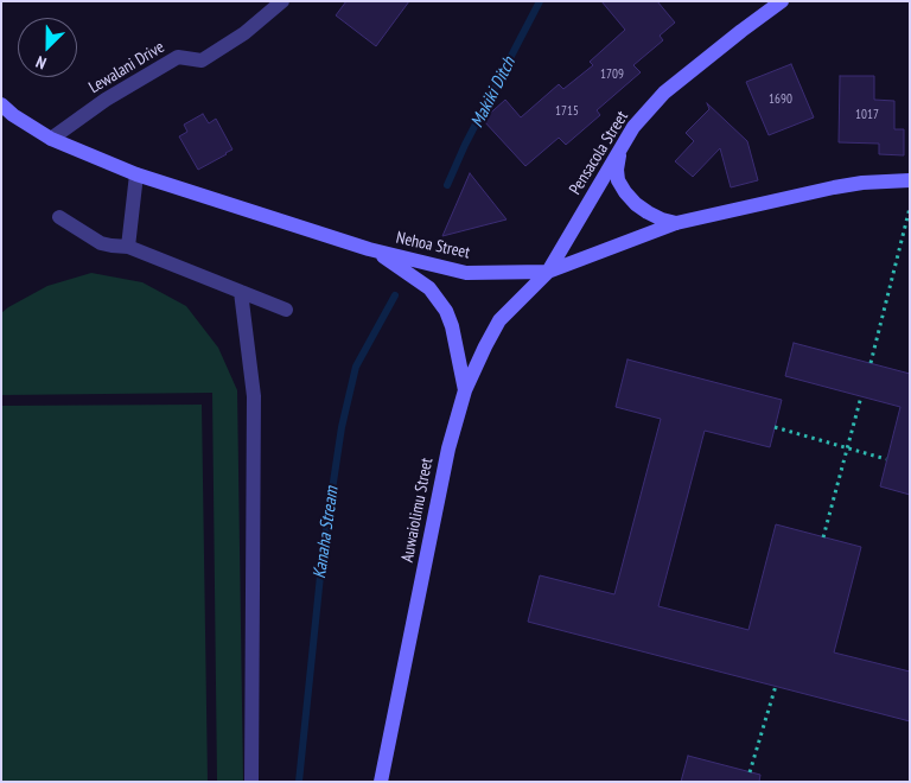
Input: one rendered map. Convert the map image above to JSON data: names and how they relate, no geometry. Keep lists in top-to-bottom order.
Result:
{
  "streets": {
    "street": [
      "Lewalani Drive",
      "Pensacola Street",
      "Nehoa Street",
      "Auwaiolimu Street"
    ]
  },
  "crossings": [
    ["Lewalani Drive", "Nehoa Street"],
    ["Pensacola Street", "Nehoa Street"],
    ["Pensacola Street", "Auwaiolimu Street"],
    ["Nehoa Street", "Auwaiolimu Street"]
  ],
  "water": ["Makiki Ditch", "Kanaha Stream"],
  "house_numbers": [
    "1709",
    "1690",
    "1715",
    "1017"
  ],
  "north": "bottom left"
}
